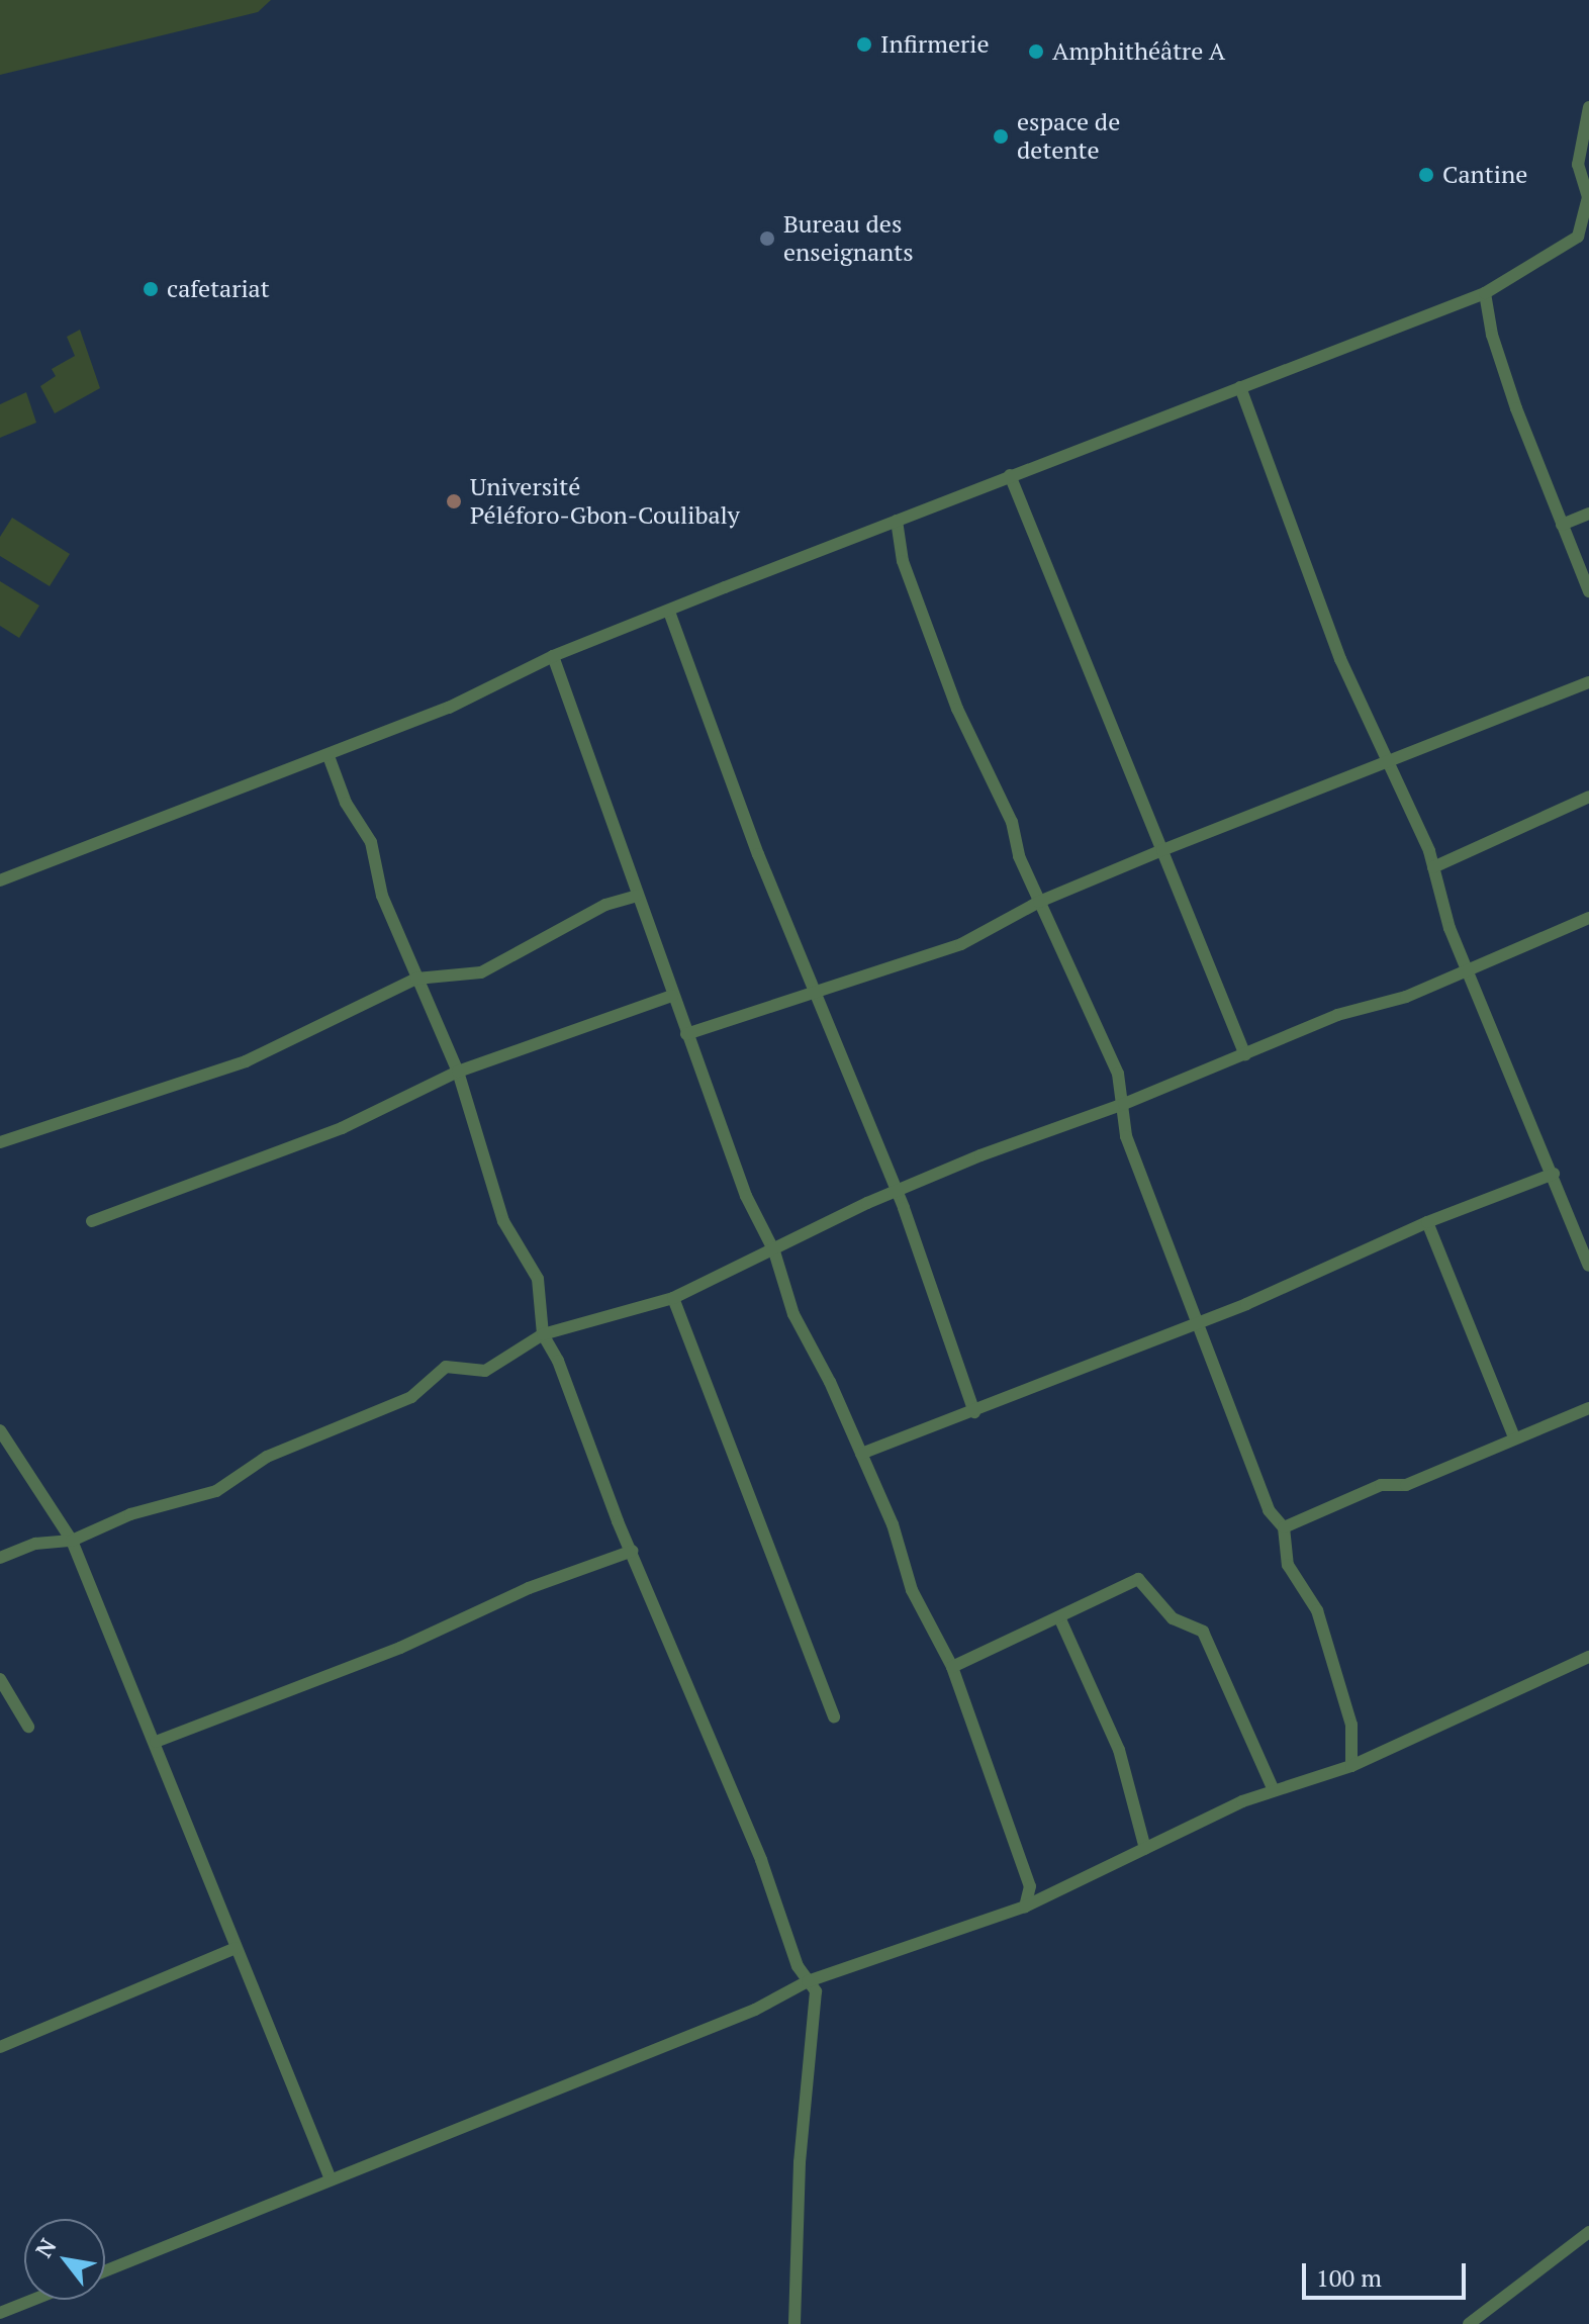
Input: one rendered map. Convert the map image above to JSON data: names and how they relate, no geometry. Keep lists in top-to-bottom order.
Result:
{
  "places": [
    "Infirmerie",
    "Amphithéâtre A",
    "espace de detente",
    "Cantine",
    "Bureau des enseignants",
    "cafetariat",
    "Université Péléforo-Gbon-Coulibaly"
  ],
  "scale_bar": "100 m",
  "north": "top left"
}
